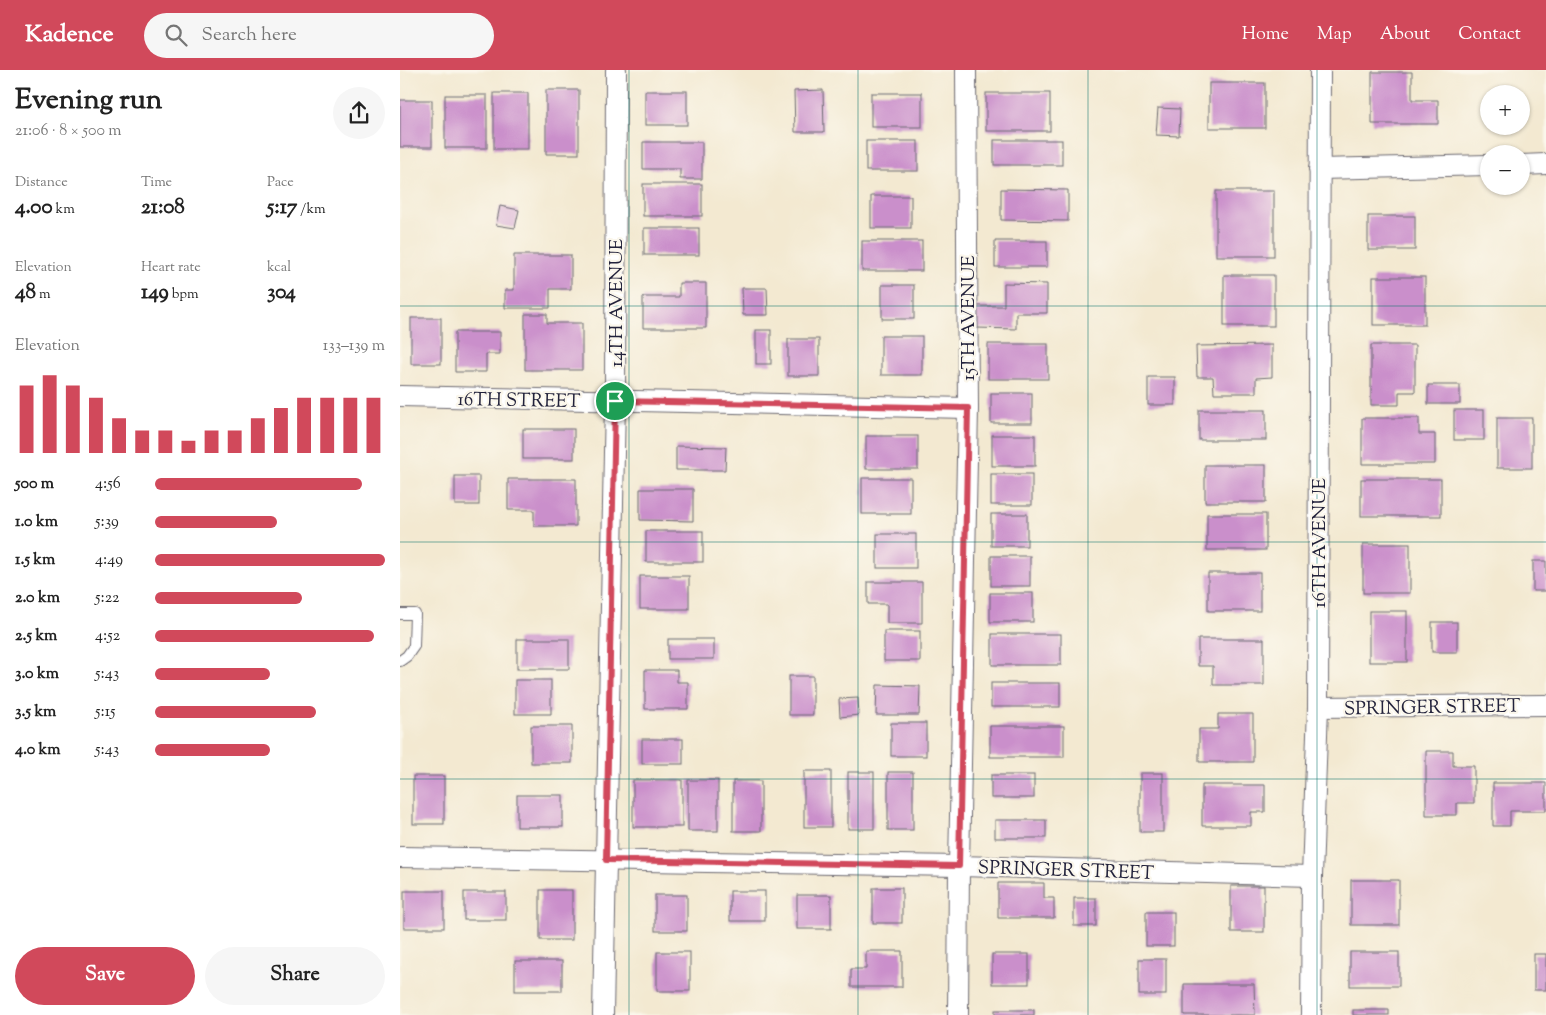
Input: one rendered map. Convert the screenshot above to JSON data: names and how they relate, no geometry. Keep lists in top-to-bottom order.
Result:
{
  "streets": {
    "street": [
      "14TH AVENUE",
      "15TH AVENUE",
      "16TH STREET",
      "16TH AVENUE",
      "SPRINGER STREET"
    ]
  },
  "crossings": [
    ["14TH AVENUE", "16TH STREET"],
    ["14TH AVENUE", "SPRINGER STREET"],
    ["15TH AVENUE", "16TH STREET"],
    ["15TH AVENUE", "SPRINGER STREET"],
    ["16TH AVENUE", "SPRINGER STREET"]
  ],
  "page": {
    "header": "Kadence",
    "search": "Search here",
    "nav": [
      "Home",
      "Map",
      "About",
      "Contact"
    ],
    "heading": ["Evening run", "21:06 · 8 × 500 m"],
    "map_buttons": ["+", "−"],
    "stats": [
      ["Distance", "4.00 km"],
      ["Time", "21:08"],
      ["Pace", "5:17 /km"],
      ["Elevation", "48 m"],
      ["Heart rate", "149 bpm"],
      ["kcal", "304"]
    ],
    "chart": ["Elevation", "133–139 m"],
    "list": [
      {
        "name": "500 m",
        "note": "4:56"
      },
      {
        "name": "1.0 km",
        "note": "5:39"
      },
      {
        "name": "1.5 km",
        "note": "4:49"
      },
      {
        "name": "2.0 km",
        "note": "5:22"
      },
      {
        "name": "2.5 km",
        "note": "4:52"
      },
      {
        "name": "3.0 km",
        "note": "5:43"
      },
      {
        "name": "3.5 km",
        "note": "5:15"
      },
      {
        "name": "4.0 km",
        "note": "5:43"
      }
    ],
    "buttons": ["Save", "Share"]
  }
}
